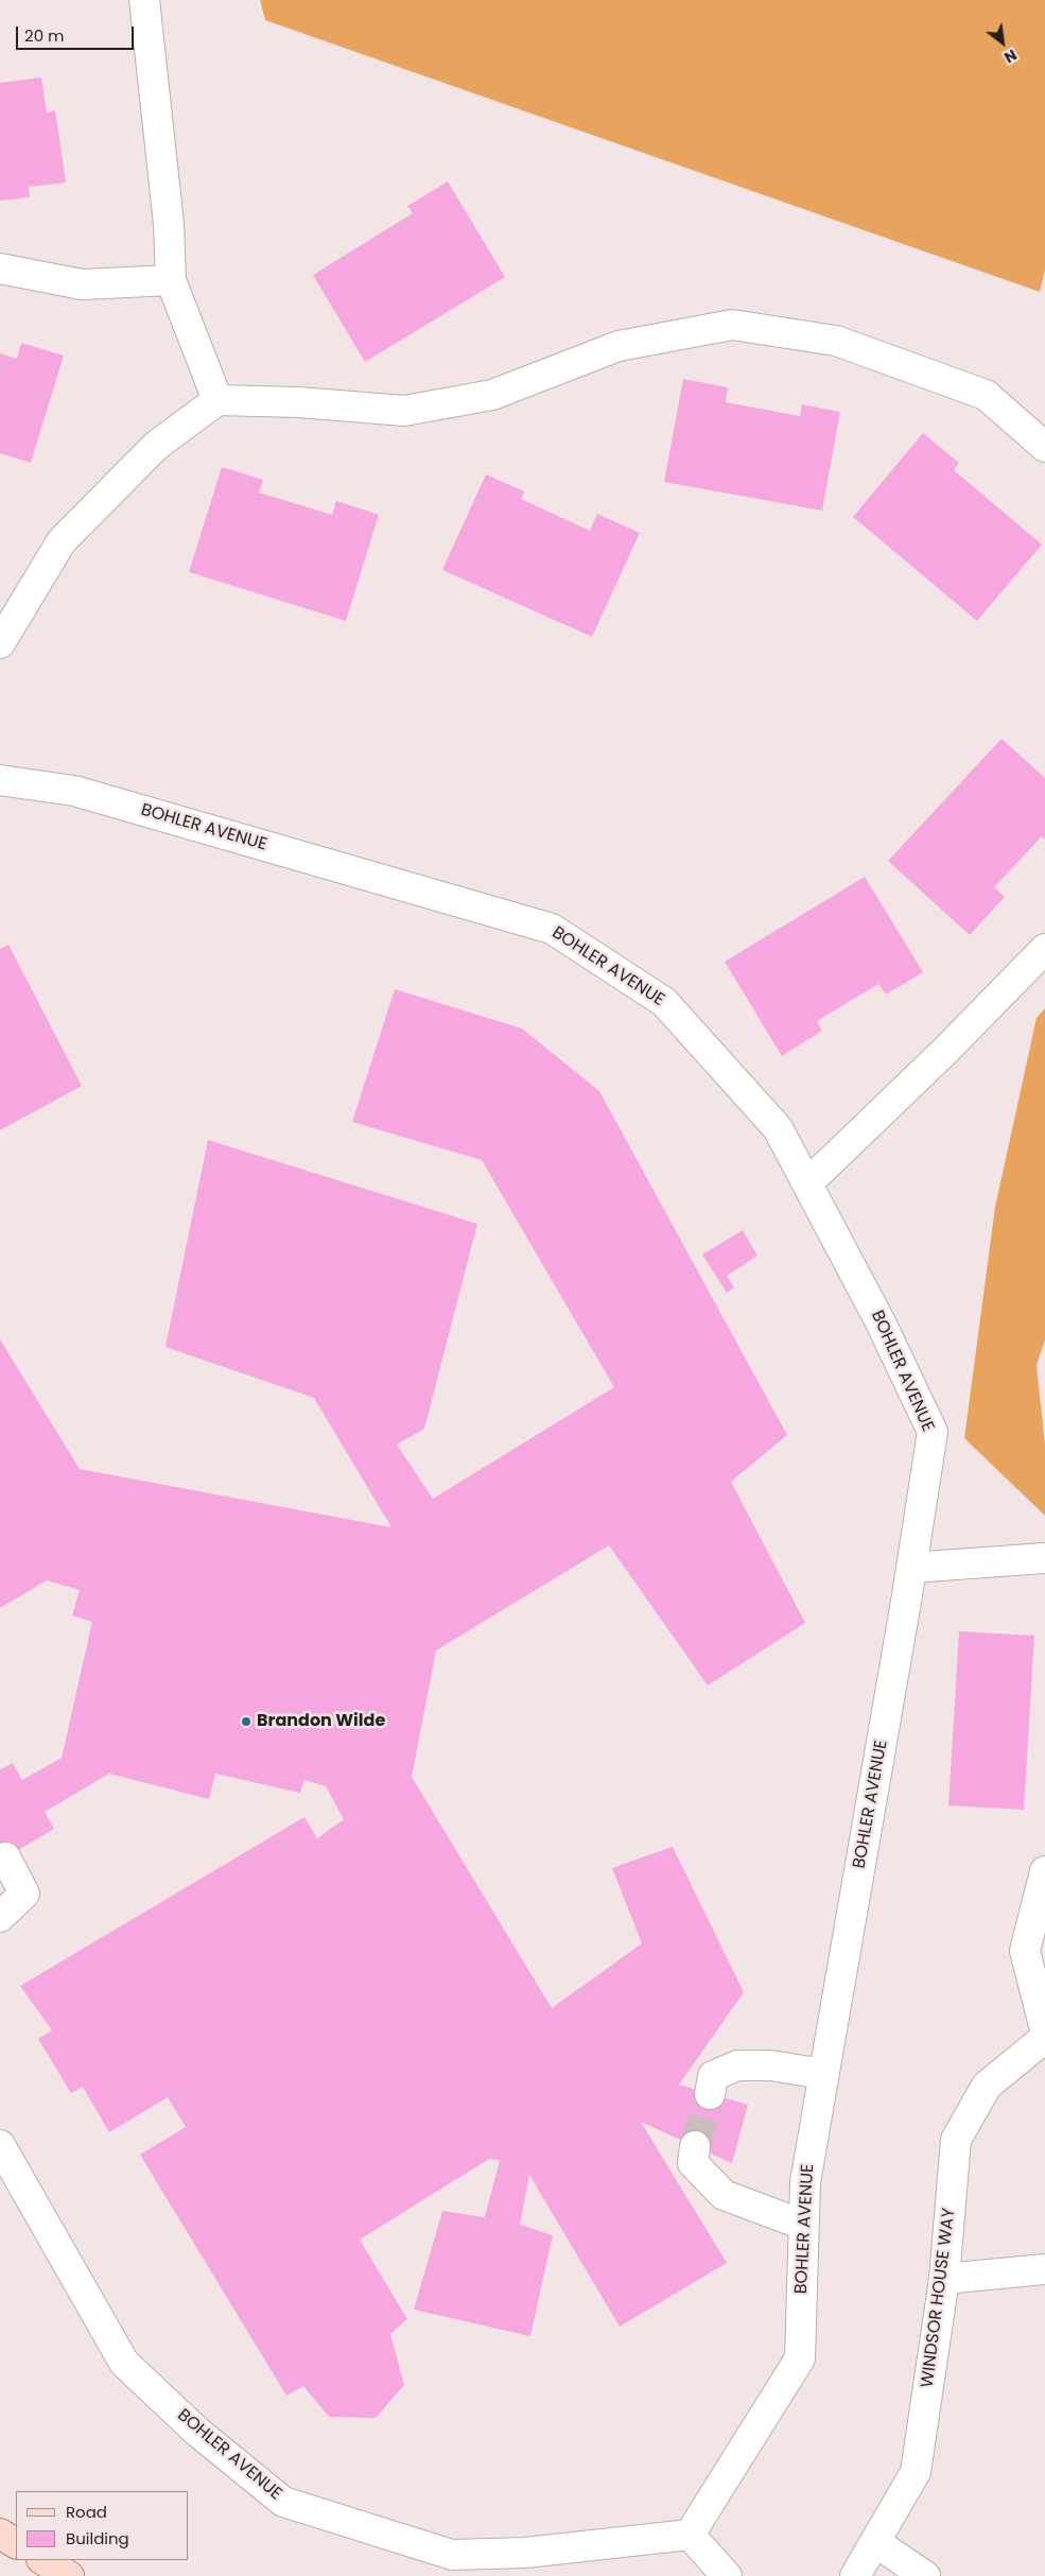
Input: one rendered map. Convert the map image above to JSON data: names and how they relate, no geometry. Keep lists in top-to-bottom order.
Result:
{
  "streets": {
    "street": ["BOHLER AVENUE", "WINDSOR HOUSE WAY"]
  },
  "places": ["Brandon Wilde"],
  "legend": ["Road", "Building"],
  "scale_bar": "20 m",
  "north": "bottom right"
}
